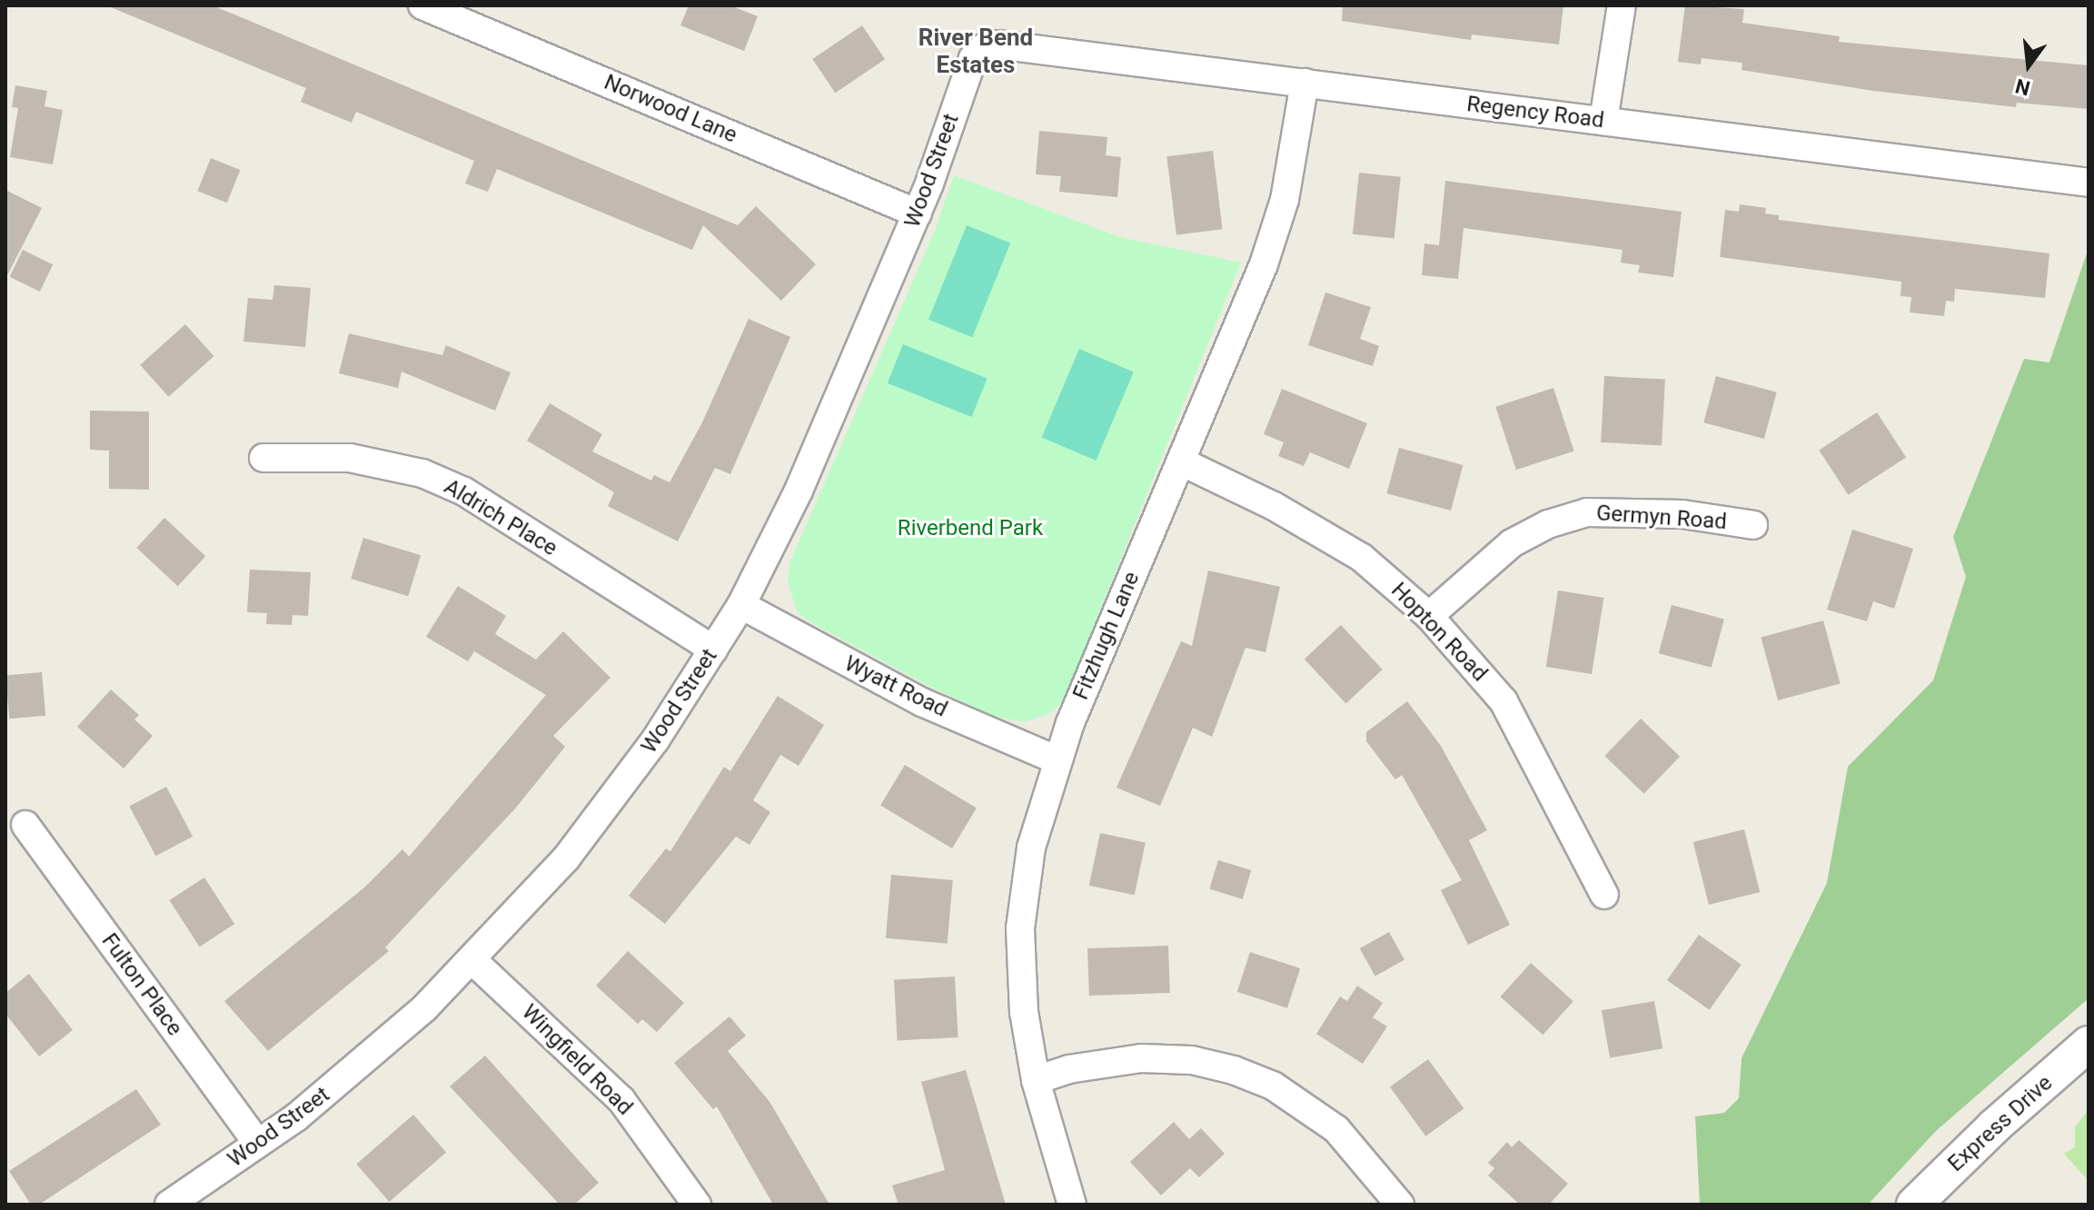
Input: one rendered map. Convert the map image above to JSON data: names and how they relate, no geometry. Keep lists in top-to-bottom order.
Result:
{
  "streets": {
    "street": [
      "Norwood Lane",
      "Regency Road",
      "Wood Street",
      "Aldrich Place",
      "Germyn Road",
      "Hopton Road",
      "Fitzhugh Lane",
      "Wyatt Road",
      "Fulton Place",
      "Wingfield Road",
      "Express Drive"
    ]
  },
  "crossings": [
    ["Norwood Lane", "Wood Street"],
    ["Regency Road", "Wood Street"],
    ["Regency Road", "Fitzhugh Lane"],
    ["Wood Street", "Aldrich Place"],
    ["Wood Street", "Wyatt Road"],
    ["Wood Street", "Fulton Place"],
    ["Wood Street", "Wingfield Road"],
    ["Germyn Road", "Hopton Road"],
    ["Hopton Road", "Fitzhugh Lane"],
    ["Fitzhugh Lane", "Wyatt Road"]
  ],
  "districts": ["River Bend Estates"],
  "parks": ["Riverbend Park"],
  "north": "bottom"
}
